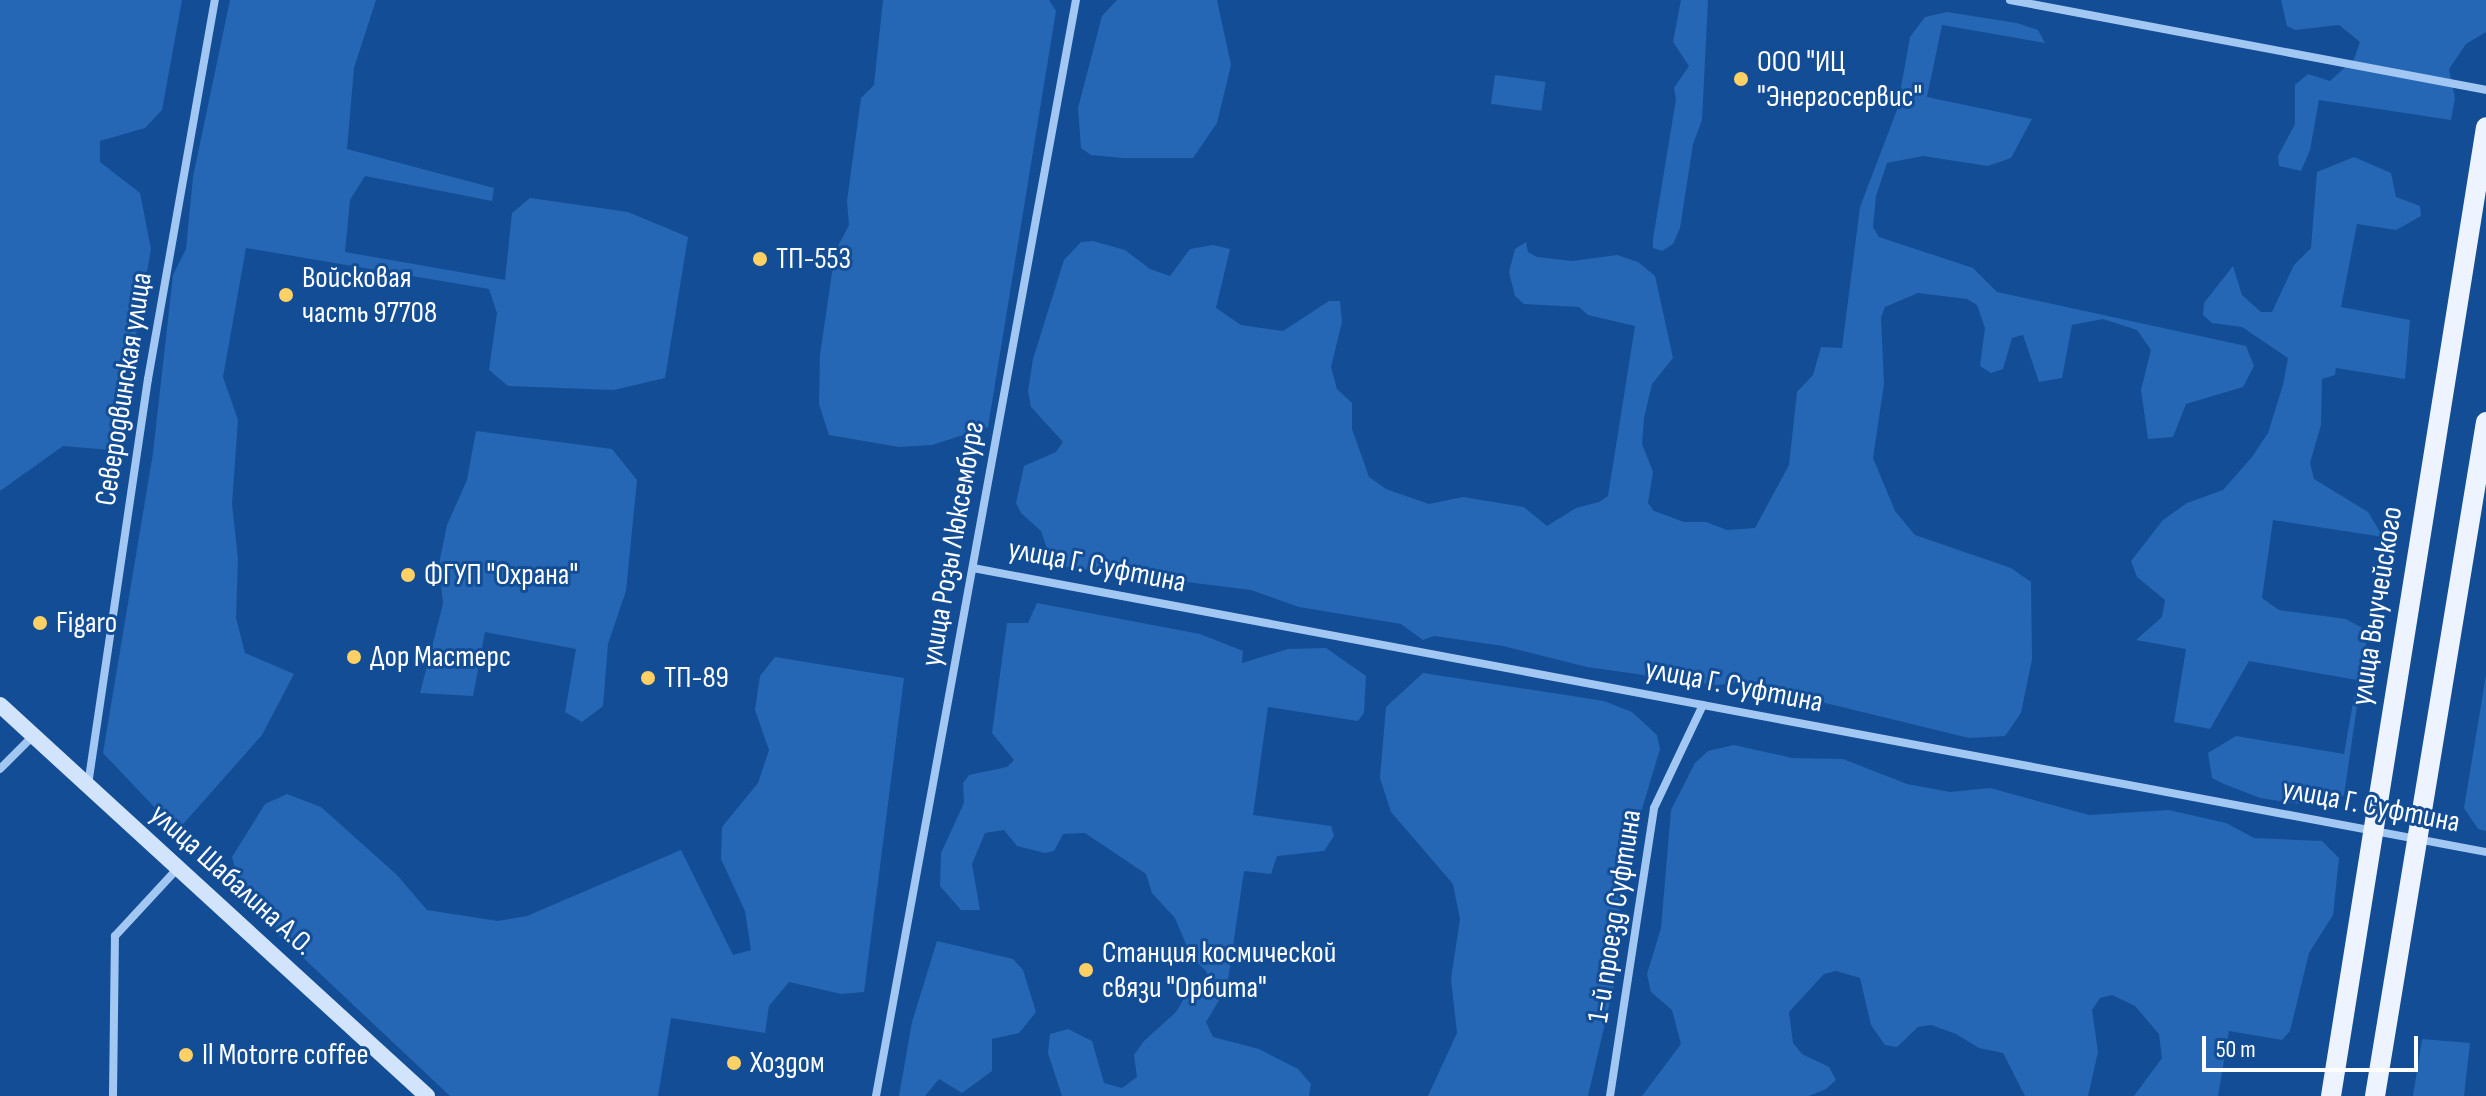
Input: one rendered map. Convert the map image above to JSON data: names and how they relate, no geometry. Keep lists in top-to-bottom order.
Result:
{
  "streets": {
    "main road": ["улица Выучейского"],
    "street": [
      "Северодвинская улица",
      "улица Розы Люксембург",
      "улица Г. Суфтина",
      "улица Шабалина А.О.",
      "1-й проезд Суфтина"
    ]
  },
  "crossings": [
    ["Северодвинская улица", "улица Шабалина А.О."],
    ["улица Розы Люксембург", "улица Г. Суфтина"],
    ["улица Г. Суфтина", "улица Выучейского"],
    ["улица Г. Суфтина", "1-й проезд Суфтина"]
  ],
  "places": [
    "ООО \"ИЦ \"Энергосервис\"",
    "ТП-553",
    "Войсковая часть 97708",
    "ФГУП \"Охрана\"",
    "Figaro",
    "Дор Мастерс",
    "ТП-89",
    "Станция космической связи \"Орбита\"",
    "Il Motorre coffee",
    "Хоздом"
  ],
  "scale_bar": "50 m"
}
